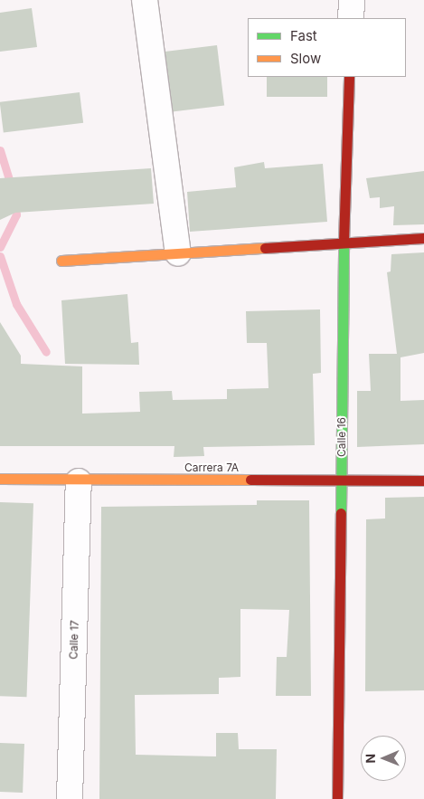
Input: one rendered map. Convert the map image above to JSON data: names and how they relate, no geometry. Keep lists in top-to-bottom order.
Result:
{
  "streets": {
    "street": ["Calle 16", "Carrera 7A", "Calle 17"]
  },
  "crossings": [
    ["Calle 16", "Carrera 7A"],
    ["Carrera 7A", "Calle 17"]
  ],
  "legend": ["Fast", "Slow"],
  "north": "left"
}
